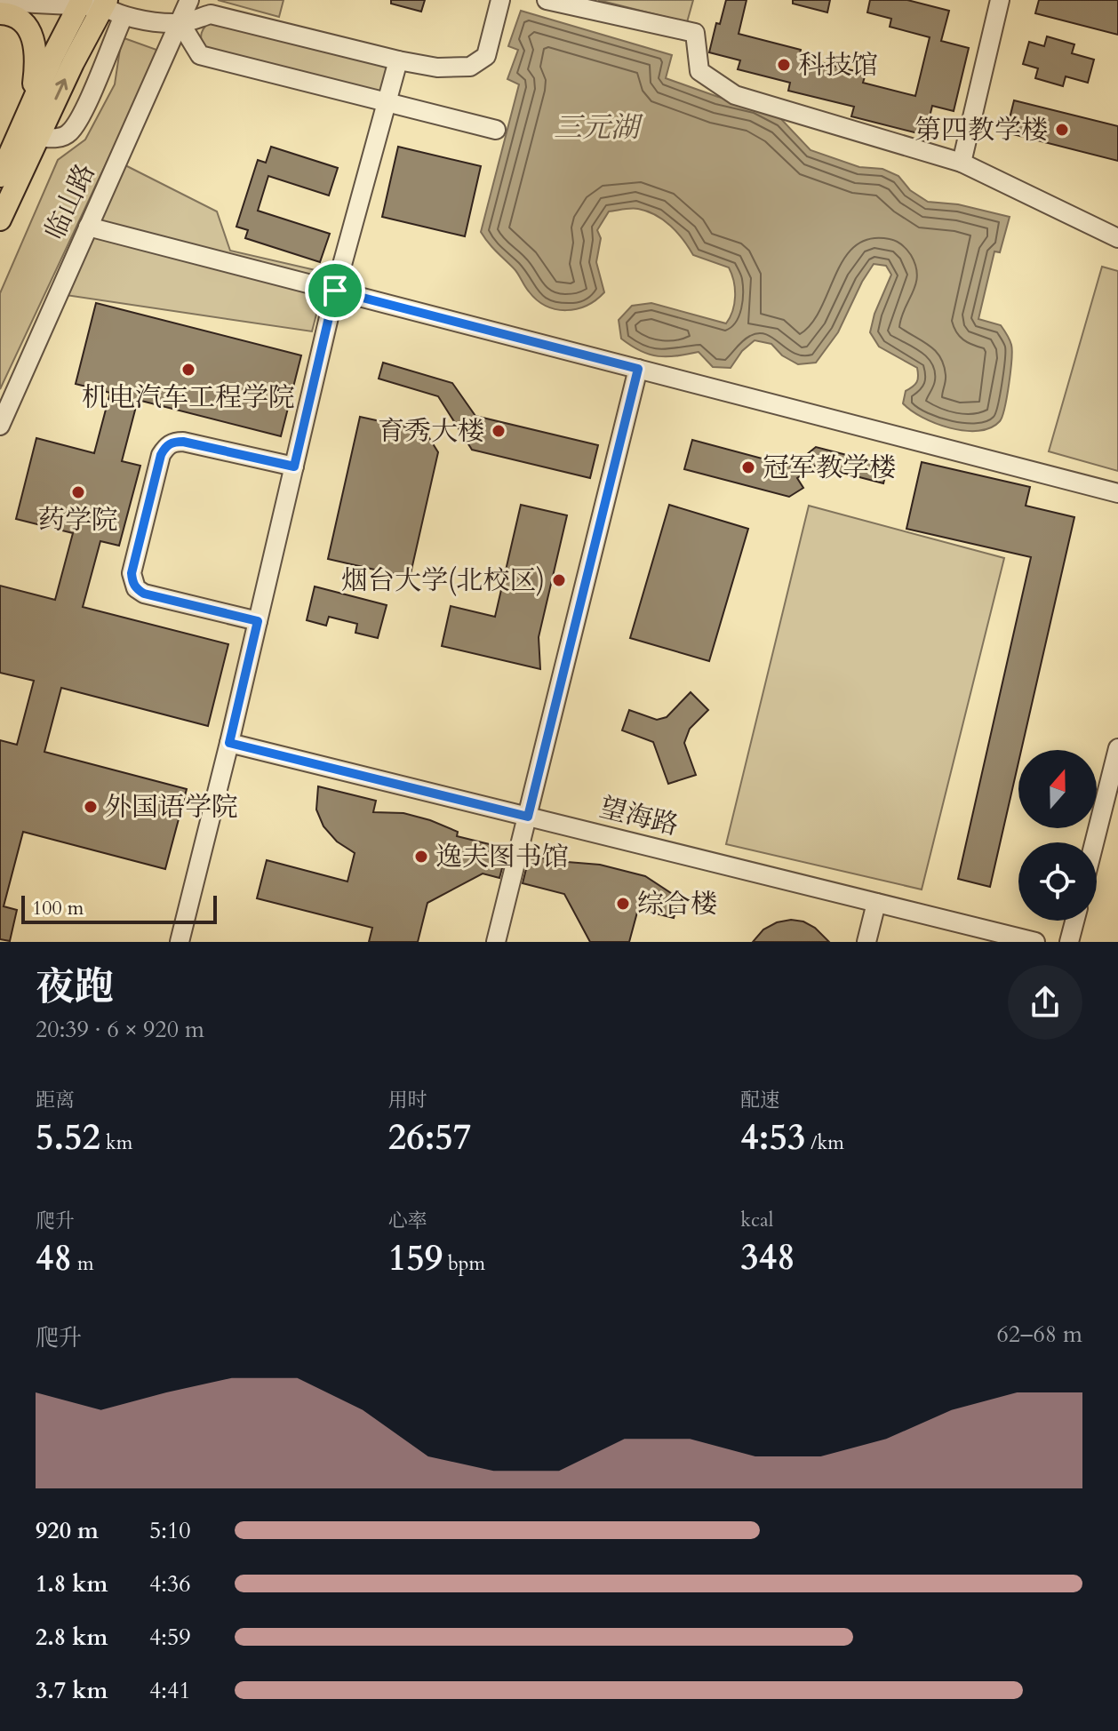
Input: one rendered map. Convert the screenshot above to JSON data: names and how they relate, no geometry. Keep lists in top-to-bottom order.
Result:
{
  "streets": {
    "street": ["临山路", "望海路"]
  },
  "water": ["三元湖"],
  "places": [
    "科技馆",
    "第四教学楼",
    "机电汽车工程学院",
    "育秀大楼",
    "冠军教学楼",
    "药学院",
    "烟台大学(北校区)",
    "外国语学院",
    "逸夫图书馆",
    "综合楼"
  ],
  "scale_bar": "100 m",
  "north": "top",
  "page": {
    "scale": "100 m",
    "heading": ["夜跑", "20:39 · 6 × 920 m"],
    "stats": [
      ["距离", "5.52 km"],
      ["用时", "26:57"],
      ["配速", "4:53 /km"],
      ["爬升", "48 m"],
      ["心率", "159 bpm"],
      ["kcal", "348"]
    ],
    "chart": ["爬升", "62–68 m"],
    "list": [
      {
        "name": "920 m",
        "note": "5:10"
      },
      {
        "name": "1.8 km",
        "note": "4:36"
      },
      {
        "name": "2.8 km",
        "note": "4:59"
      },
      {
        "name": "3.7 km",
        "note": "4:41"
      }
    ]
  }
}
